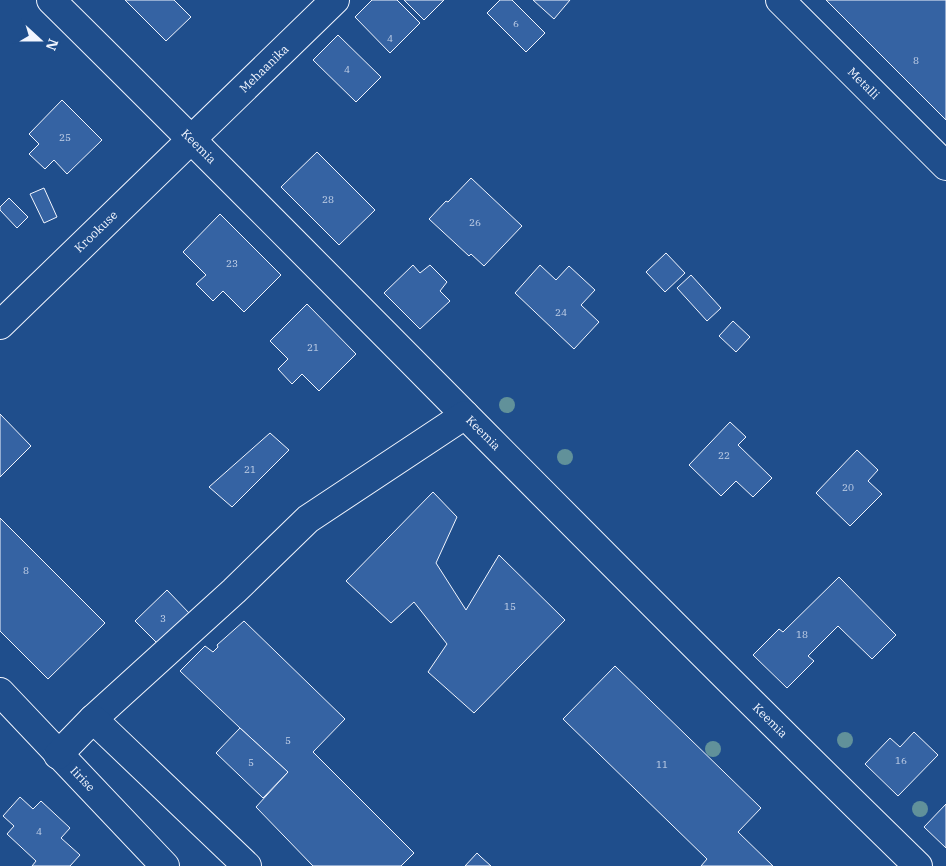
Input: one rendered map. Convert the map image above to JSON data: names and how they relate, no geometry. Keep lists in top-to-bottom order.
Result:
{
  "streets": {
    "street": [
      "Mehaanika",
      "Metalli",
      "Keemia",
      "Krookuse",
      "Iirise"
    ]
  },
  "crossings": [
    ["Mehaanika", "Keemia"],
    ["Mehaanika", "Krookuse"],
    ["Keemia", "Krookuse"]
  ],
  "house_numbers": [
    "6",
    "4",
    "8",
    "4",
    "25",
    "28",
    "26",
    "23",
    "24",
    "21",
    "22",
    "21",
    "20",
    "8",
    "15",
    "3",
    "18",
    "5",
    "16",
    "5",
    "11",
    "4"
  ],
  "north": "right"
}
